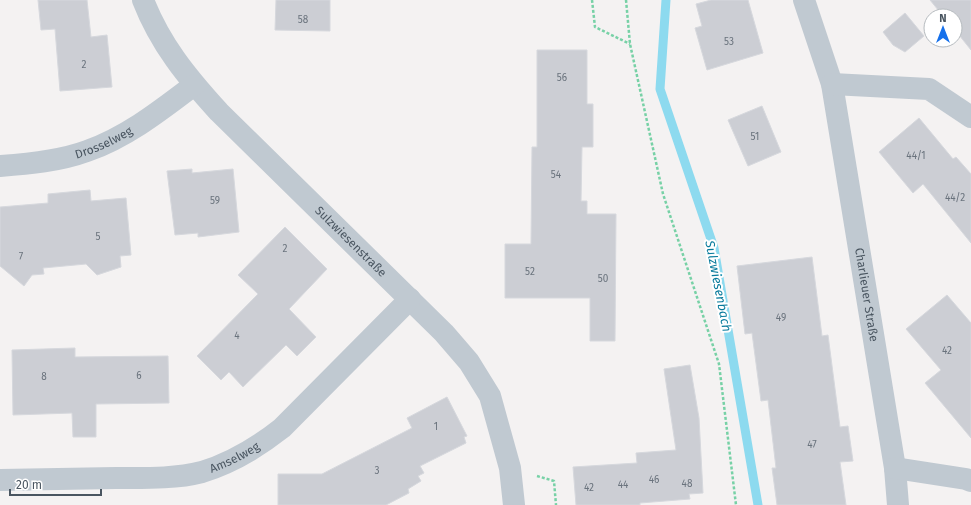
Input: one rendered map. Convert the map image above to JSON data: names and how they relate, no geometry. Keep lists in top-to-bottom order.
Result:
{
  "streets": {
    "street": [
      "Drosselweg",
      "Sulzwiesenstraße",
      "Charlieuer Straße",
      "Amselweg"
    ]
  },
  "crossings": [
    ["Drosselweg", "Sulzwiesenstraße"],
    ["Sulzwiesenstraße", "Amselweg"]
  ],
  "water": ["Sulzwiesenbach"],
  "house_numbers": [
    "58",
    "53",
    "2",
    "56",
    "51",
    "44/1",
    "54",
    "44/2",
    "59",
    "5",
    "2",
    "7",
    "52",
    "50",
    "49",
    "4",
    "42",
    "6",
    "8",
    "1",
    "47",
    "3",
    "46",
    "48",
    "44",
    "42"
  ],
  "scale_bar": "20 m",
  "north": "top"
}
